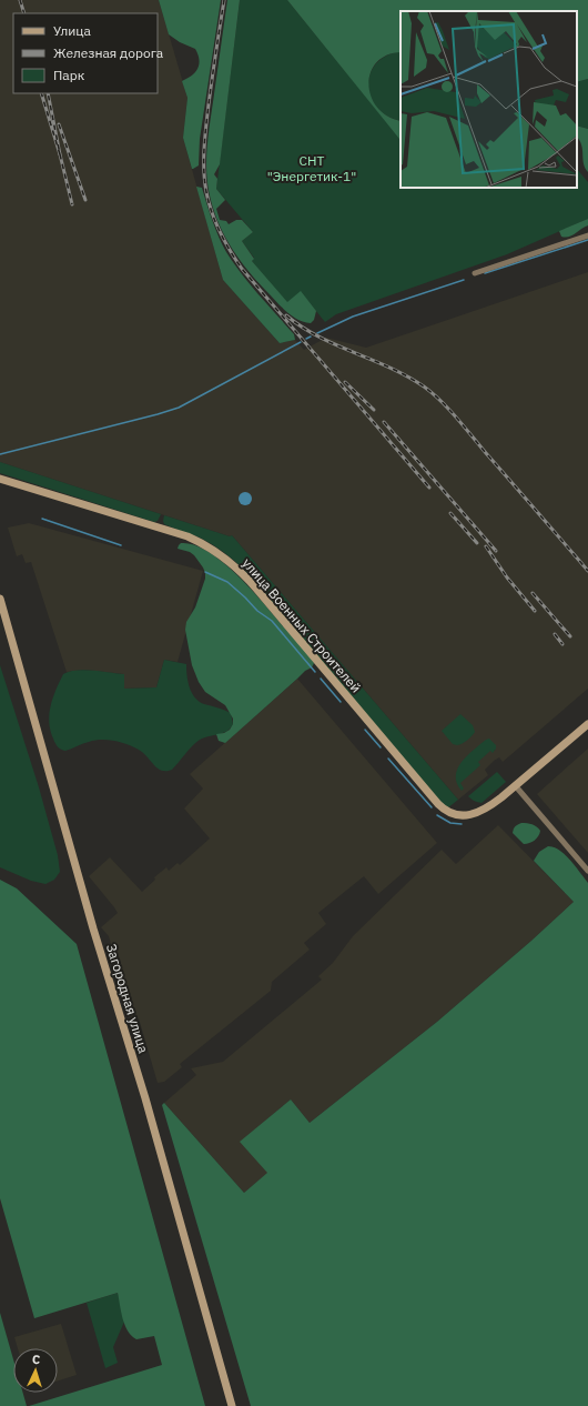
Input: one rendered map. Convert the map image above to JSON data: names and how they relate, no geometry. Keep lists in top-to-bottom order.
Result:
{
  "streets": {
    "street": ["улица Военных Строителей", "Загородная улица"]
  },
  "parks": ["СНТ \"Энергетик-1\""],
  "legend": ["Улица", "Железная дорога", "Парк"],
  "north": "top"
}
